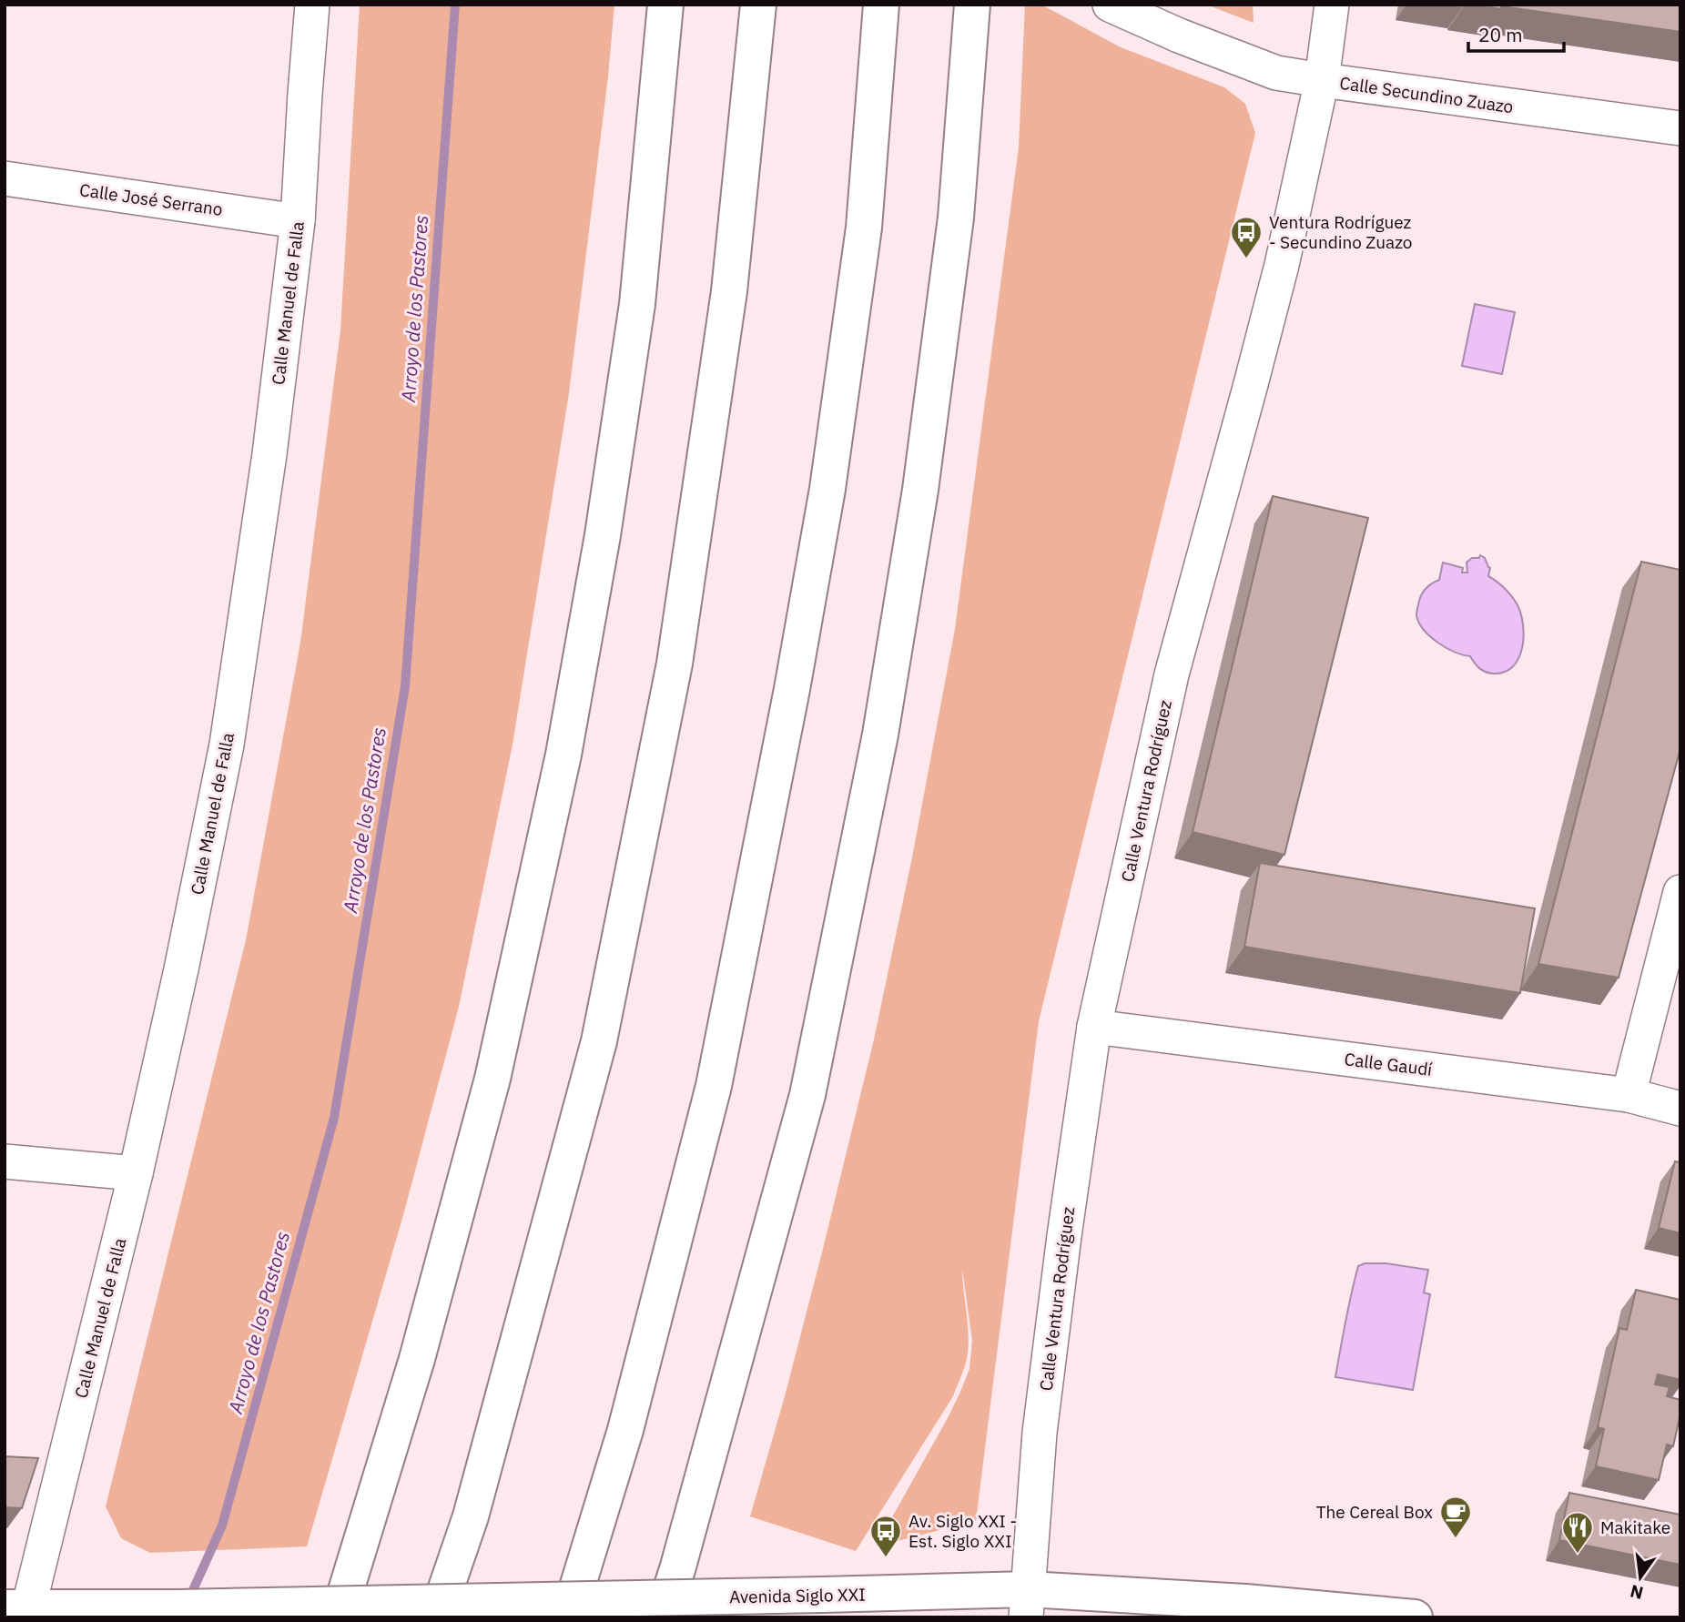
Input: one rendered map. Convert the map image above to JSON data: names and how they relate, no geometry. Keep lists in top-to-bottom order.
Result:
{
  "streets": {
    "main road": ["Avenida Siglo XXI"],
    "street": [
      "Calle Secundino Zuazo",
      "Calle José Serrano",
      "Calle Manuel de Falla",
      "Calle Ventura Rodríguez",
      "Calle Gaudí"
    ]
  },
  "crossings": [
    ["Calle Secundino Zuazo", "Calle Ventura Rodríguez"],
    ["Calle José Serrano", "Calle Manuel de Falla"],
    ["Calle Manuel de Falla", "Avenida Siglo XXI"],
    ["Calle Ventura Rodríguez", "Calle Gaudí"],
    ["Calle Ventura Rodríguez", "Avenida Siglo XXI"]
  ],
  "water": ["Arroyo de los Pastores"],
  "places": {
    "bus stop": ["Ventura Rodríguez - Secundino Zuazo", "Av. Siglo XXI - Est. Siglo XXI"],
    "cafe": ["The Cereal Box"],
    "restaurant": ["Makitake"]
  },
  "scale_bar": "20 m",
  "north": "bottom"
}
